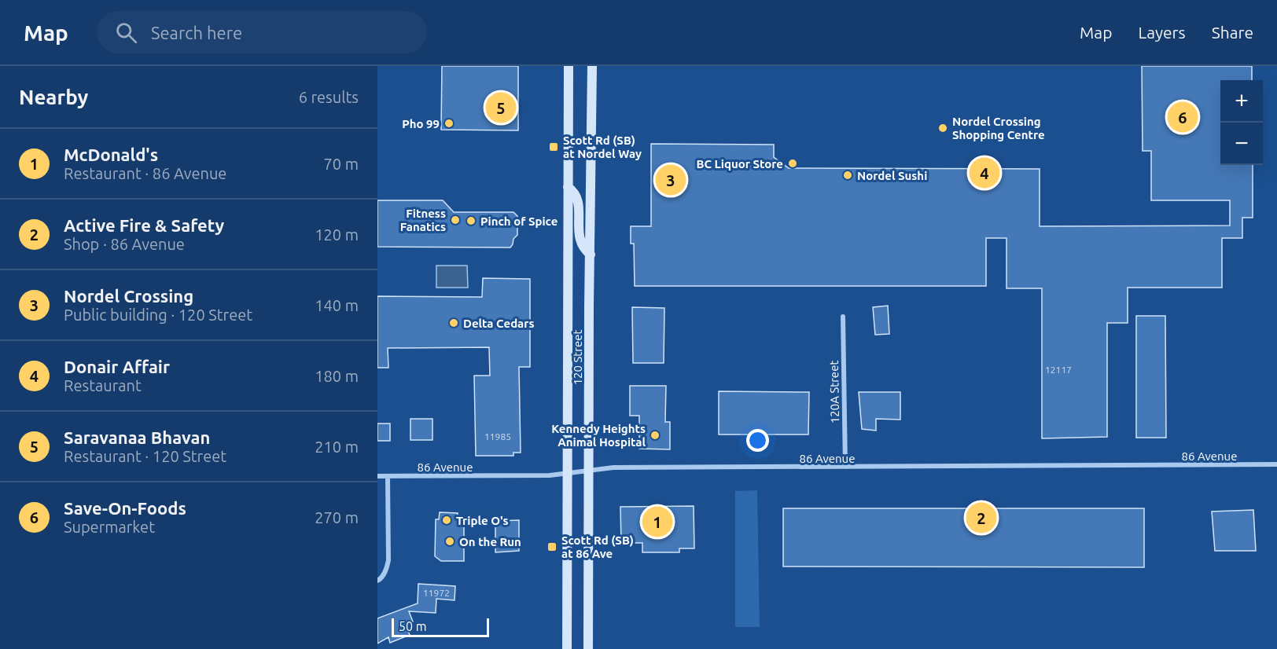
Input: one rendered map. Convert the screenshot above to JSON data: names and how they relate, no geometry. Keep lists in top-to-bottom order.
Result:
{
  "streets": {
    "main road": ["120 Street"],
    "street": ["120A Street", "86 Avenue"]
  },
  "crossings": [
    ["120 Street", "86 Avenue"],
    ["120A Street", "86 Avenue"]
  ],
  "places": {
    "other": [
      "Pho 99",
      "Nordel Crossing Shopping Centre",
      "BC Liquor Store",
      "Nordel Sushi",
      "Fitness Fanatics",
      "Pinch of Spice",
      "Delta Cedars",
      "Kennedy Heights Animal Hospital",
      "Triple O's",
      "On the Run"
    ],
    "transit": ["Scott Rd (SB) at Nordel Way", "Scott Rd (SB) at 86 Ave"]
  },
  "house_numbers": ["12117", "11985", "11972"],
  "scale_bar": "50 m",
  "page": {
    "header": "Map",
    "search": "Search here",
    "nav": ["Map", "Layers", "Share"],
    "heading": ["Nearby", "6 results"],
    "map_buttons": ["+", "−"],
    "pins": [
      "5",
      "6",
      "4",
      "3",
      "2",
      "1"
    ],
    "list": [
      {
        "mark": "1",
        "name": "McDonald's",
        "note": "Restaurant · 86 Avenue",
        "value": "70 m"
      },
      {
        "mark": "2",
        "name": "Active Fire & Safety",
        "note": "Shop · 86 Avenue",
        "value": "120 m"
      },
      {
        "mark": "3",
        "name": "Nordel Crossing",
        "note": "Public building · 120 Street",
        "value": "140 m"
      },
      {
        "mark": "4",
        "name": "Donair Affair",
        "note": "Restaurant",
        "value": "180 m"
      },
      {
        "mark": "5",
        "name": "Saravanaa Bhavan",
        "note": "Restaurant · 120 Street",
        "value": "210 m"
      },
      {
        "mark": "6",
        "name": "Save-On-Foods",
        "note": "Supermarket",
        "value": "270 m"
      }
    ],
    "scale": "50 m"
  }
}
